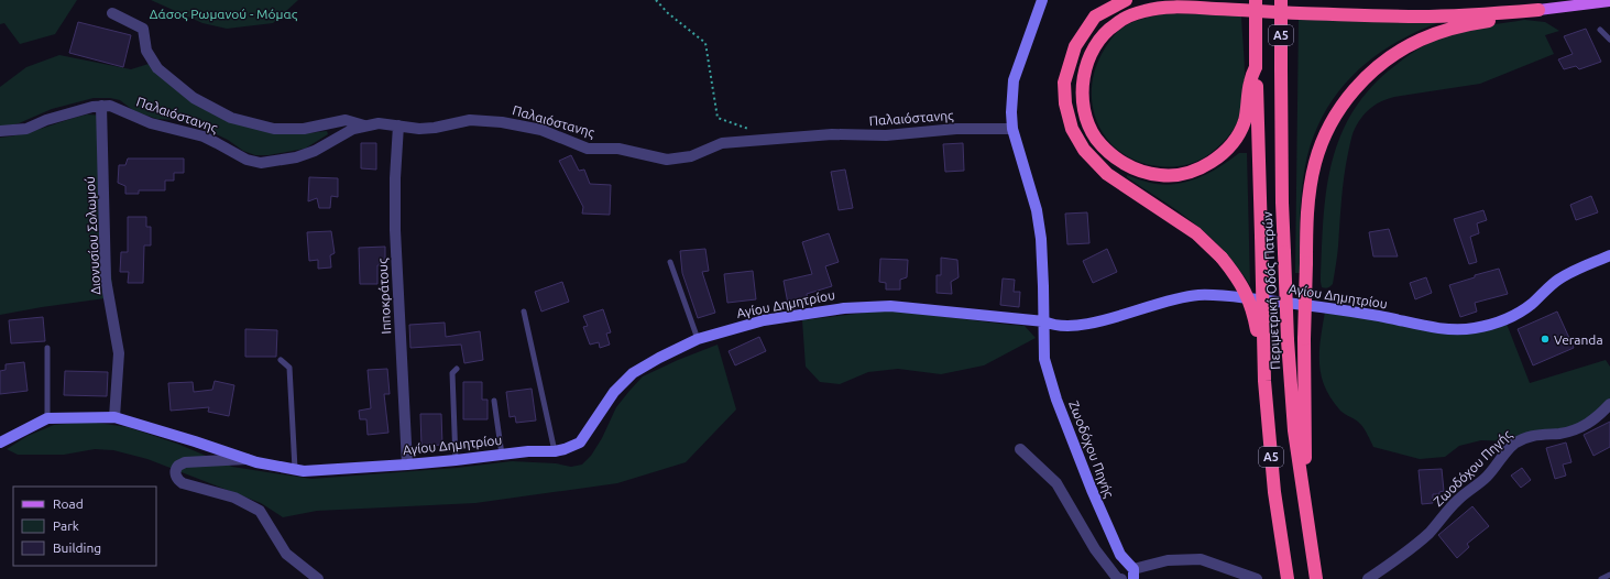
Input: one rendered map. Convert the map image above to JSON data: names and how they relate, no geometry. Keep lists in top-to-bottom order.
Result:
{
  "streets": {
    "highway": ["Α5", "Περιμετρική Οδός Πατρών"],
    "main road": ["Αγίου Δημητρίου", "Ζωοδόχου Πηγής"],
    "street": ["Παλαιόστανης", "Διονυσίου Σολωμού", "Ιπποκράτους"]
  },
  "crossings": [
    ["Παλαιόστανης", "Διονυσίου Σολωμού"],
    ["Παλαιόστανης", "Ιπποκράτους"],
    ["Παλαιόστανης", "Ζωοδόχου Πηγής"],
    ["Διονυσίου Σολωμού", "Αγίου Δημητρίου"],
    ["Ιπποκράτους", "Αγίου Δημητρίου"],
    ["Αγίου Δημητρίου", "Ζωοδόχου Πηγής"]
  ],
  "parks": ["Δάσος Ρωμανού - Μόμας"],
  "places": ["Veranda"],
  "legend": ["Road", "Park", "Building"]
}
